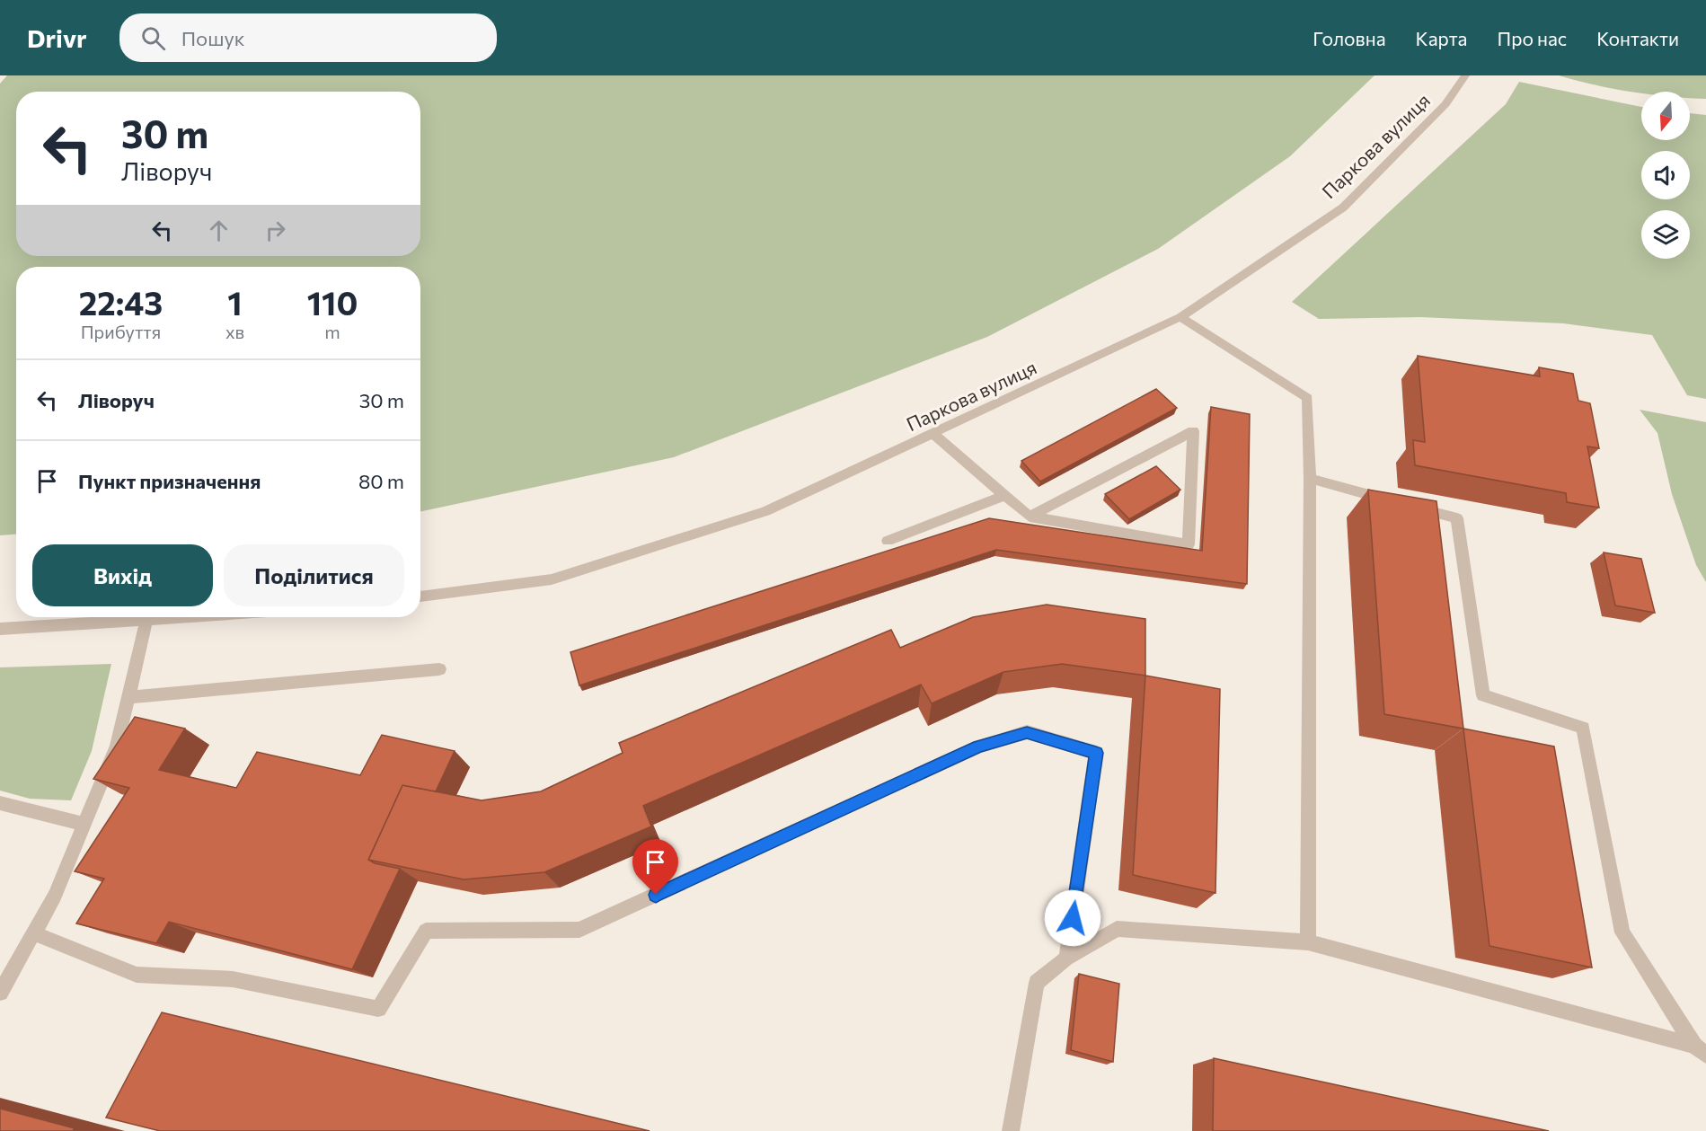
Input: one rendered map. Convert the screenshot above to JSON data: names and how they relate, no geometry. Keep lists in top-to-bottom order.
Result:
{
  "streets": {
    "street": ["Паркова вулиця"]
  },
  "north": "bottom",
  "page": {
    "header": "Drivr",
    "search": "Пошук",
    "nav": [
      "Головна",
      "Карта",
      "Про нас",
      "Контакти"
    ],
    "turn": ["30 m", "Ліворуч"],
    "eta": [
      "22:43",
      "Прибуття",
      "1",
      "хв",
      "110",
      "m"
    ],
    "list": [
      {
        "name": "Ліворуч",
        "value": "30 m"
      },
      {
        "name": "Пункт призначення",
        "value": "80 m"
      }
    ],
    "buttons": ["Вихід", "Поділитися"]
  }
}
